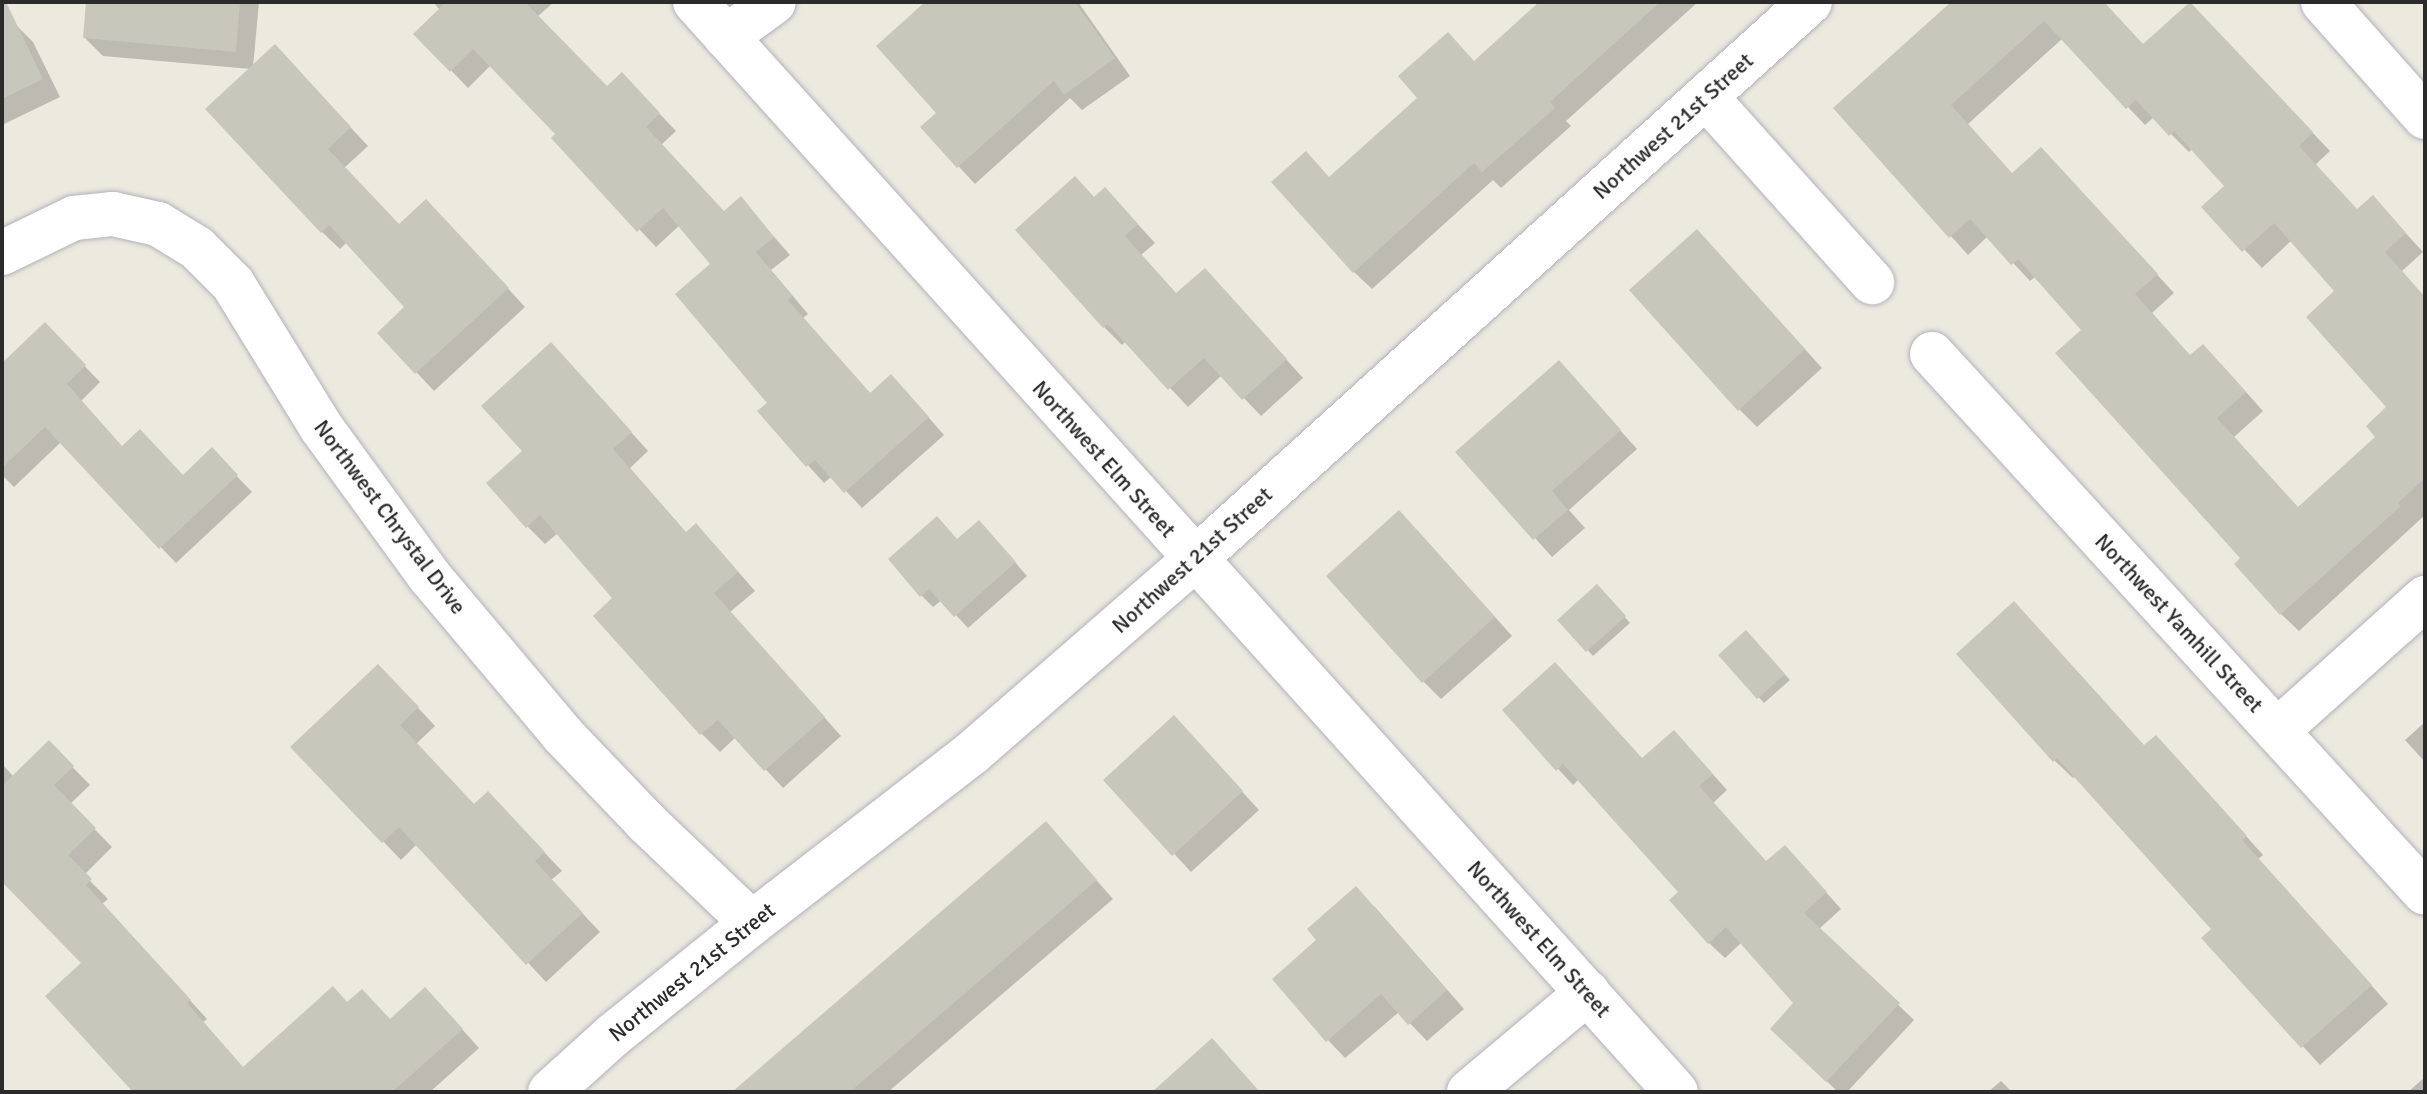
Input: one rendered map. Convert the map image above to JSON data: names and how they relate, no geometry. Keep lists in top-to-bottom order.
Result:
{
  "streets": {
    "street": [
      "Northwest 21st Street",
      "Northwest Elm Street",
      "Northwest Chrystal Drive",
      "Northwest Yamhill Street"
    ]
  },
  "crossings": [
    ["Northwest 21st Street", "Northwest Elm Street"],
    ["Northwest 21st Street", "Northwest Chrystal Drive"]
  ]
}
